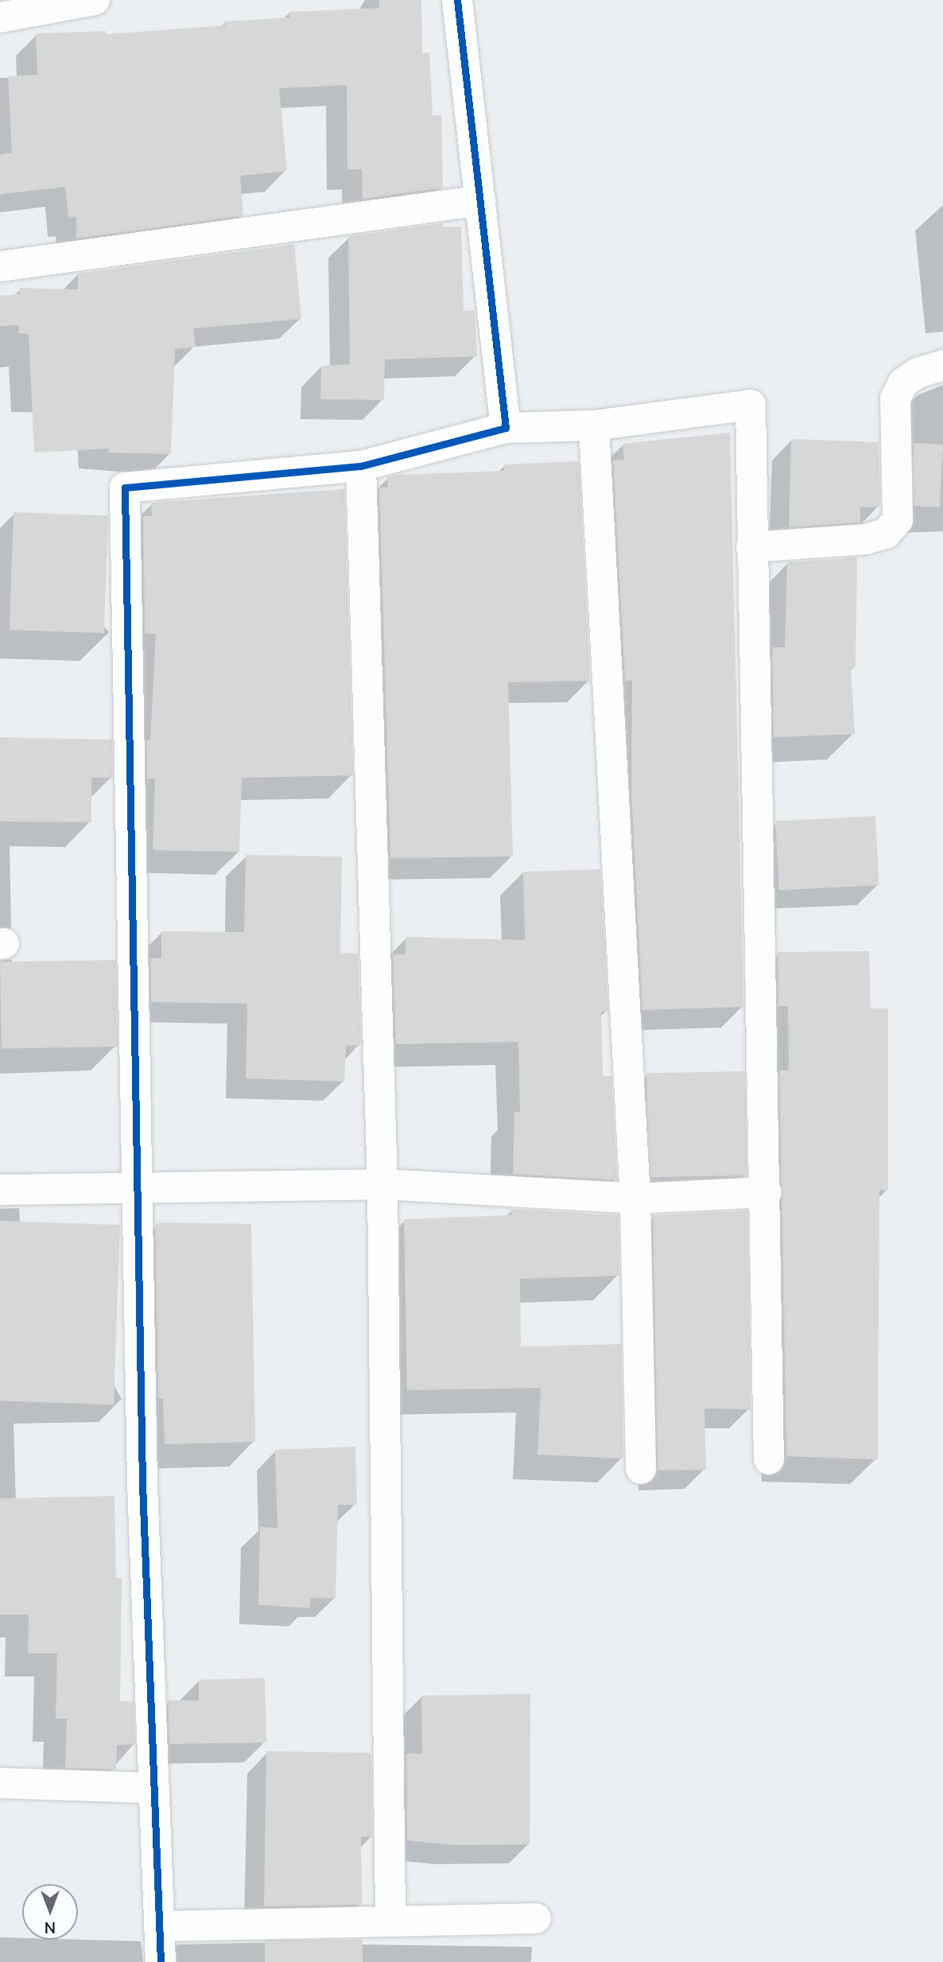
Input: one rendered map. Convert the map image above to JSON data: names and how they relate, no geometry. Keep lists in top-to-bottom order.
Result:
{
  "north": "bottom"
}
